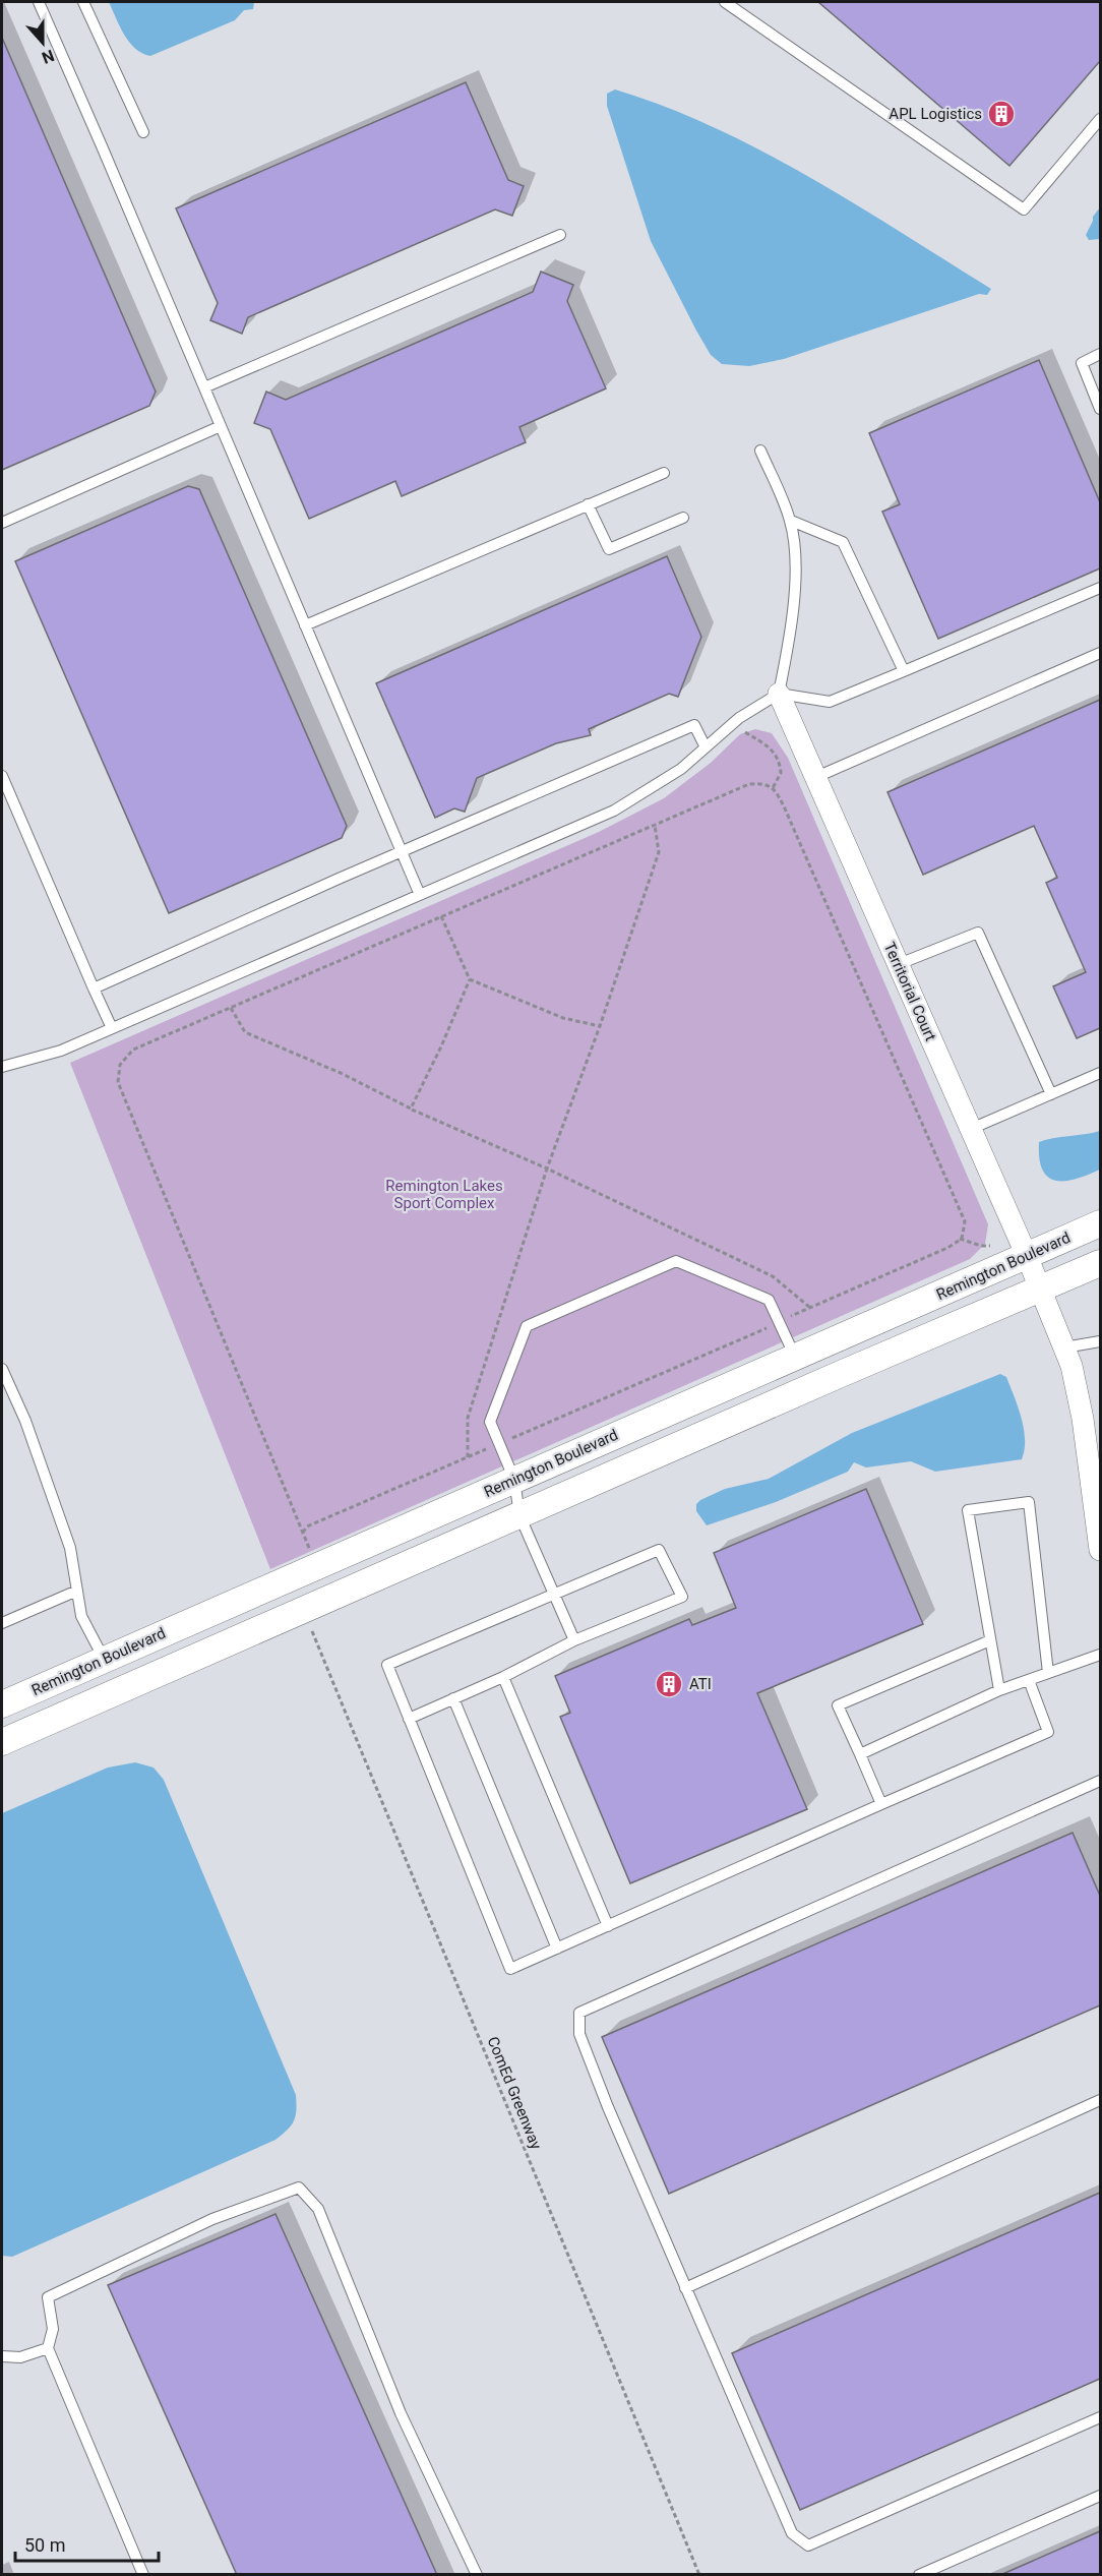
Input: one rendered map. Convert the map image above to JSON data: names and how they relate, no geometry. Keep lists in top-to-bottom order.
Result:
{
  "streets": {
    "street": ["Territorial Court", "Remington Boulevard"],
    "path": ["ComEd Greenway"]
  },
  "crossings": [
    ["Territorial Court", "Remington Boulevard"]
  ],
  "parks": ["Remington Lakes Sport Complex"],
  "places": {
    "building": ["APL Logistics", "ATI"]
  },
  "scale_bar": "50 m",
  "north": "bottom"
}
